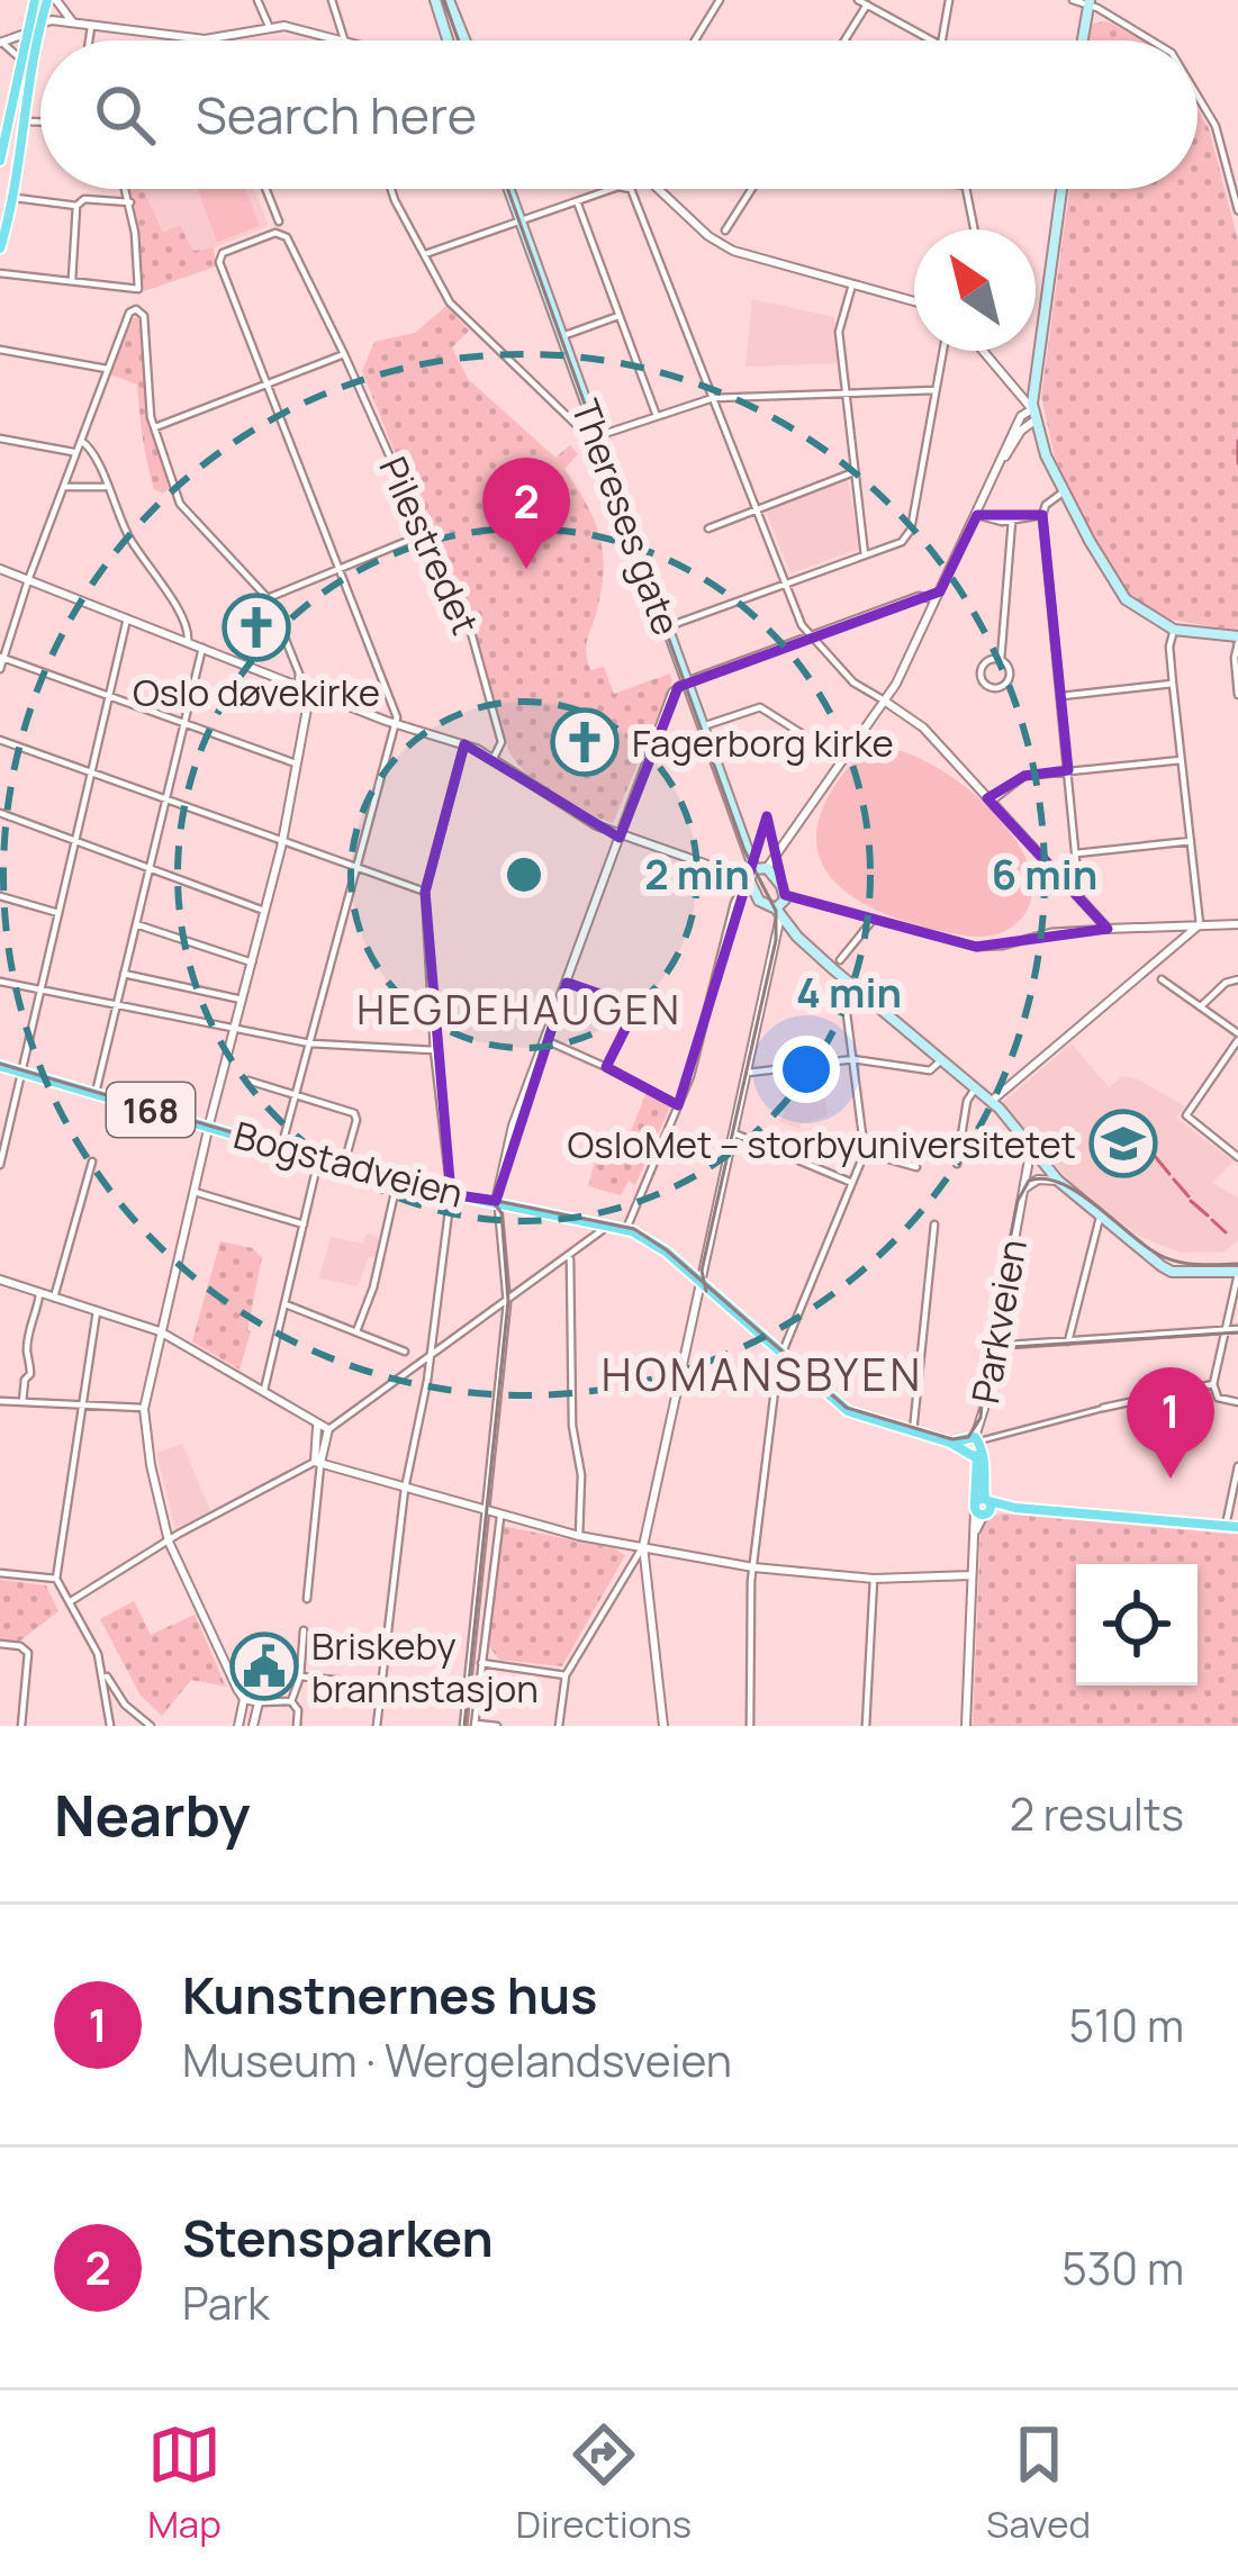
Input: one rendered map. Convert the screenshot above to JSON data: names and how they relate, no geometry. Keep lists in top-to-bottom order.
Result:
{
  "streets": {
    "main road": [
      "Thereses gate",
      "168",
      "Bogstadveien",
      "Parkveien"
    ],
    "street": ["Pilestredet"]
  },
  "crossings": [
    ["168", "Bogstadveien"],
    ["168", "Parkveien"]
  ],
  "districts": ["HEGDEHAUGEN", "HOMANSBYEN"],
  "places": {
    "church": ["Oslo døvekirke", "Fagerborg kirke"],
    "school or university": ["OsloMet – storbyuniversitetet"],
    "public building": ["Briskeby brannstasjon"]
  },
  "north": "top left",
  "page": {
    "search": "Search here",
    "pins": ["2", "1"],
    "heading": ["Nearby", "2 results"],
    "list": [
      {
        "mark": "1",
        "name": "Kunstnernes hus",
        "note": "Museum · Wergelandsveien",
        "value": "510 m"
      },
      {
        "mark": "2",
        "name": "Stensparken",
        "note": "Park",
        "value": "530 m"
      }
    ],
    "nav": ["Map", "Directions", "Saved"]
  },
  "rings": ["2 min", "6 min", "4 min"]
}
